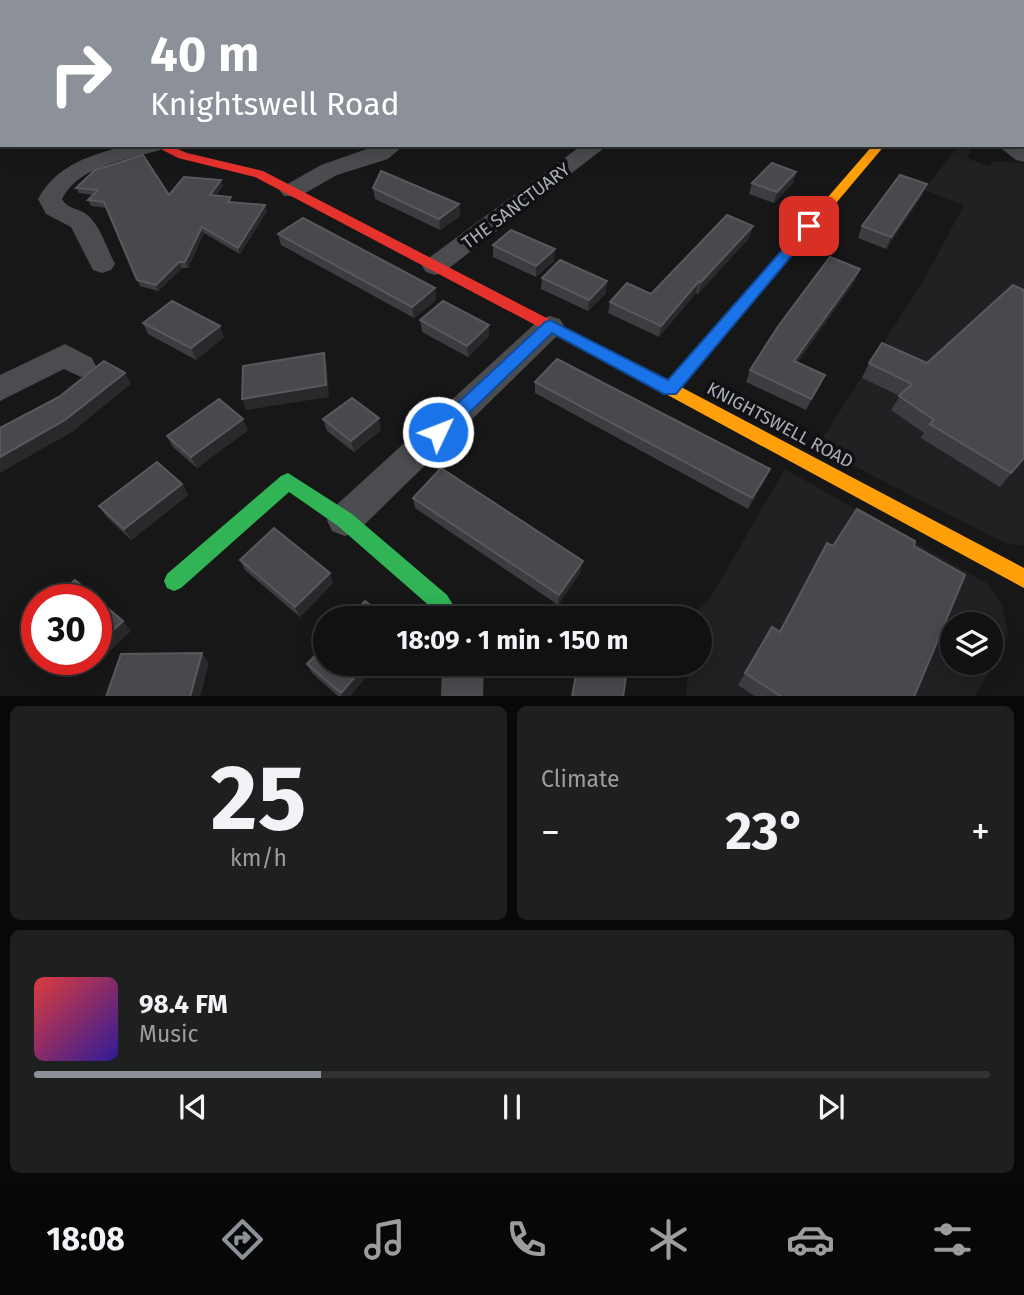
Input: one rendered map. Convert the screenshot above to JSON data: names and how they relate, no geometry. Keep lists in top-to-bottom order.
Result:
{
  "streets": {
    "street": ["THE SANCTUARY", "KNIGHTSWELL ROAD"]
  },
  "crossings": [
    ["THE SANCTUARY", "KNIGHTSWELL ROAD"]
  ],
  "page": {
    "turn": ["40 m", "Knightswell Road"],
    "limit": "30",
    "trip": "18:09 · 1 min · 150 m",
    "tile": [
      ["25", "km/h"],
      "Climate"
    ],
    "heat": ["−", "23°", "+"],
    "song": ["98.4 FM", "Music"],
    "tabs": "18:08"
  }
}
